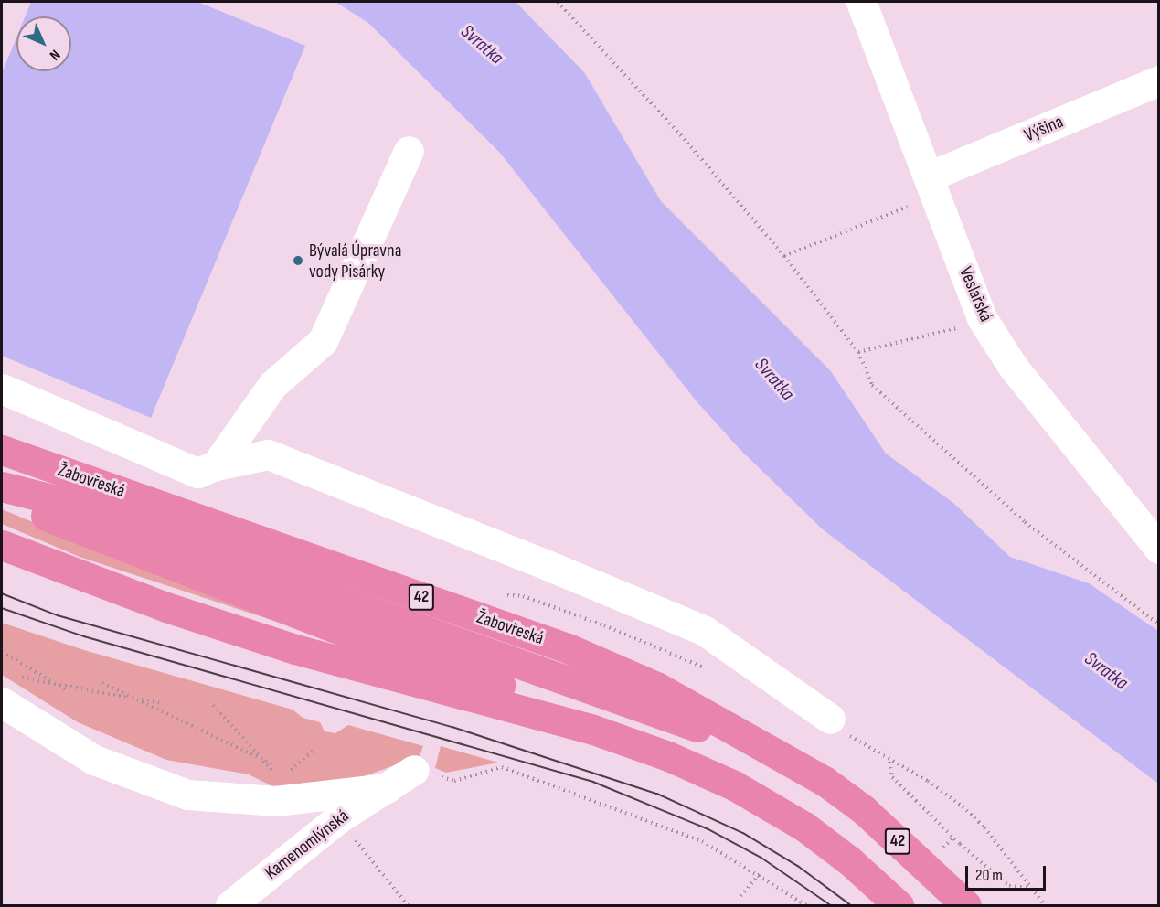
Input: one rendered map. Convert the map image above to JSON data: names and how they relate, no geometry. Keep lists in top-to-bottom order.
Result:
{
  "streets": {
    "highway": ["Žabovřeská", "42"],
    "street": ["Výšina", "Veslařská", "Kamenomlýnská"]
  },
  "crossings": [
    ["Výšina", "Veslařská"],
    ["Žabovřeská", "42"]
  ],
  "water": ["Svratka"],
  "places": ["Bývalá Úpravna vody Pisárky"],
  "scale_bar": "20 m",
  "north": "bottom right"
}
